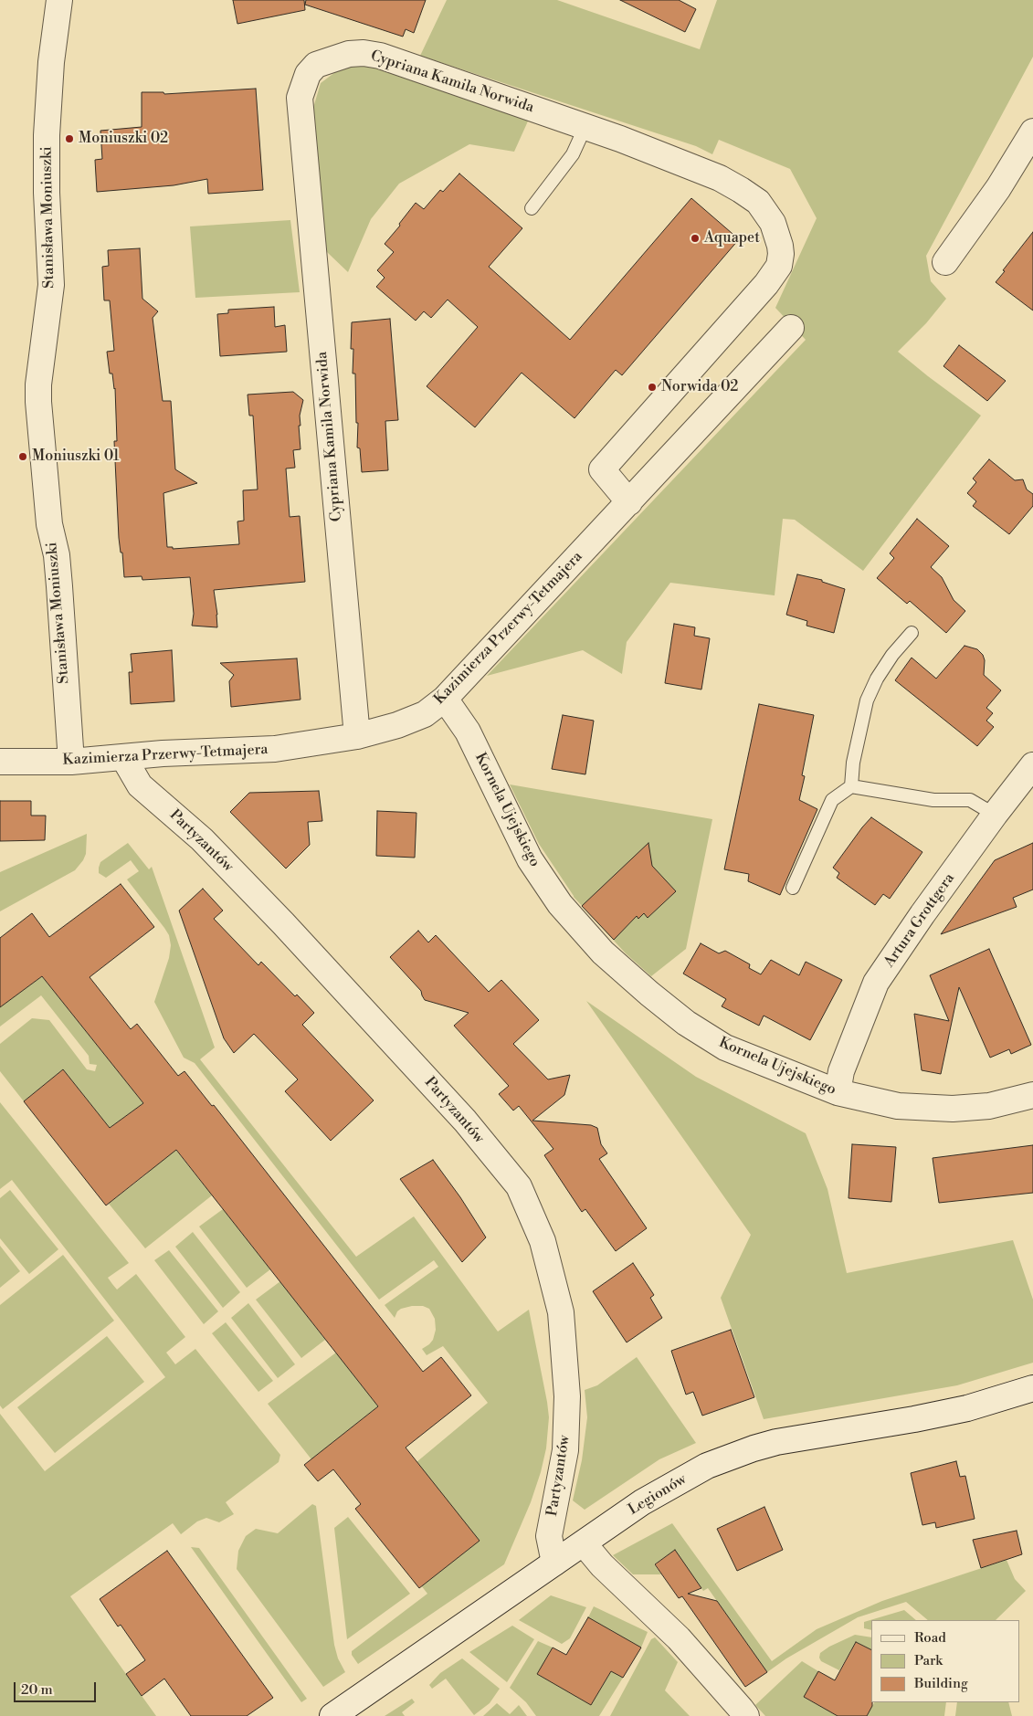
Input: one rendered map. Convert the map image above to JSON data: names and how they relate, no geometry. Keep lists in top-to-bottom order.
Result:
{
  "streets": {
    "street": [
      "Cypriana Kamila Norwida",
      "Stanisława Moniuszki",
      "Kazimierza Przerwy-Tetmajera",
      "Kornela Ujejskiego",
      "Partyzantów",
      "Artura Grottgera",
      "Legionów"
    ]
  },
  "crossings": [
    ["Cypriana Kamila Norwida", "Kazimierza Przerwy-Tetmajera"],
    ["Stanisława Moniuszki", "Kazimierza Przerwy-Tetmajera"],
    ["Kazimierza Przerwy-Tetmajera", "Kornela Ujejskiego"],
    ["Kazimierza Przerwy-Tetmajera", "Partyzantów"],
    ["Kornela Ujejskiego", "Artura Grottgera"],
    ["Partyzantów", "Legionów"]
  ],
  "places": [
    "Moniuszki 02",
    "Aquapet",
    "Norwida 02",
    "Moniuszki 01"
  ],
  "legend": ["Road", "Park", "Building"],
  "scale_bar": "20 m"
}
